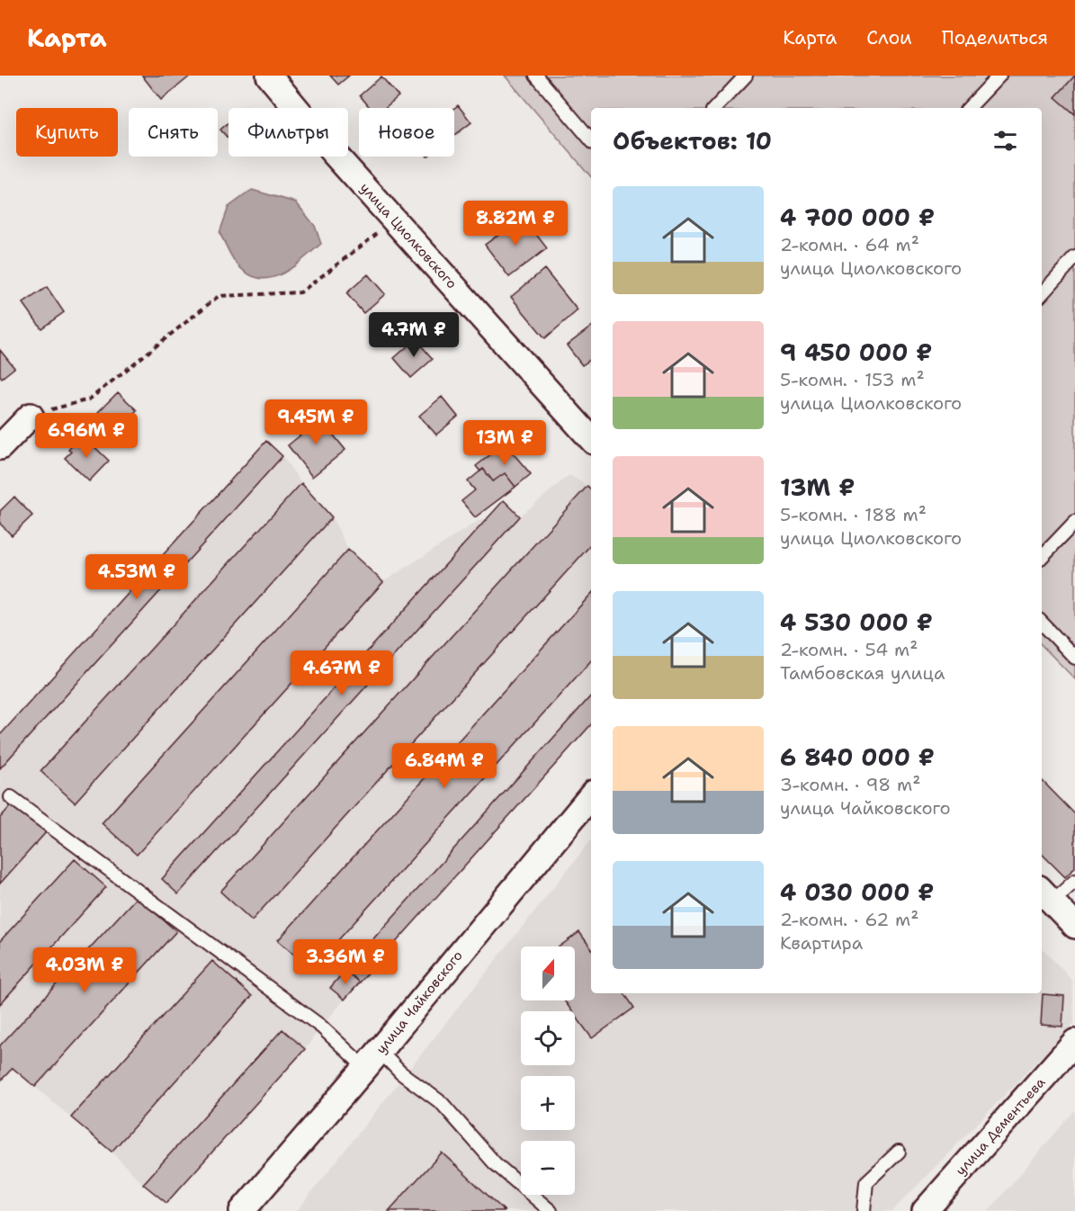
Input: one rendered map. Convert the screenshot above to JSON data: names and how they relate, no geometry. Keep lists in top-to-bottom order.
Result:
{
  "streets": {
    "street": ["улица Циолковского", "улица Чайковского", "улица Дементьева"]
  },
  "north": "top",
  "page": {
    "header": "Карта",
    "nav": ["Карта", "Слои", "Поделиться"],
    "chip": [
      "Купить",
      "Снять",
      "Фильтры",
      "Новое"
    ],
    "heading": "Объектов: 10",
    "list": [
      {
        "name": "4 700 000 ₽",
        "note": "2-комн. · 64 m² · улица Циолковского"
      },
      {
        "name": "9 450 000 ₽",
        "note": "5-комн. · 153 m² · улица Циолковского"
      },
      {
        "name": "13M ₽",
        "note": "5-комн. · 188 m² · улица Циолковского"
      },
      {
        "name": "4 530 000 ₽",
        "note": "2-комн. · 54 m² · Тамбовская улица"
      },
      {
        "name": "6 840 000 ₽",
        "note": "3-комн. · 98 m² · улица Чайковского"
      },
      {
        "name": "4 030 000 ₽",
        "note": "2-комн. · 62 m² · Квартира"
      }
    ],
    "price": [
      "8.82M ₽",
      "4.7M ₽",
      "9.45M ₽",
      "6.96M ₽",
      "13M ₽",
      "4.53M ₽",
      "4.67M ₽",
      "6.84M ₽",
      "3.36M ₽",
      "4.03M ₽"
    ],
    "map_buttons": ["+", "−"]
  }
}
